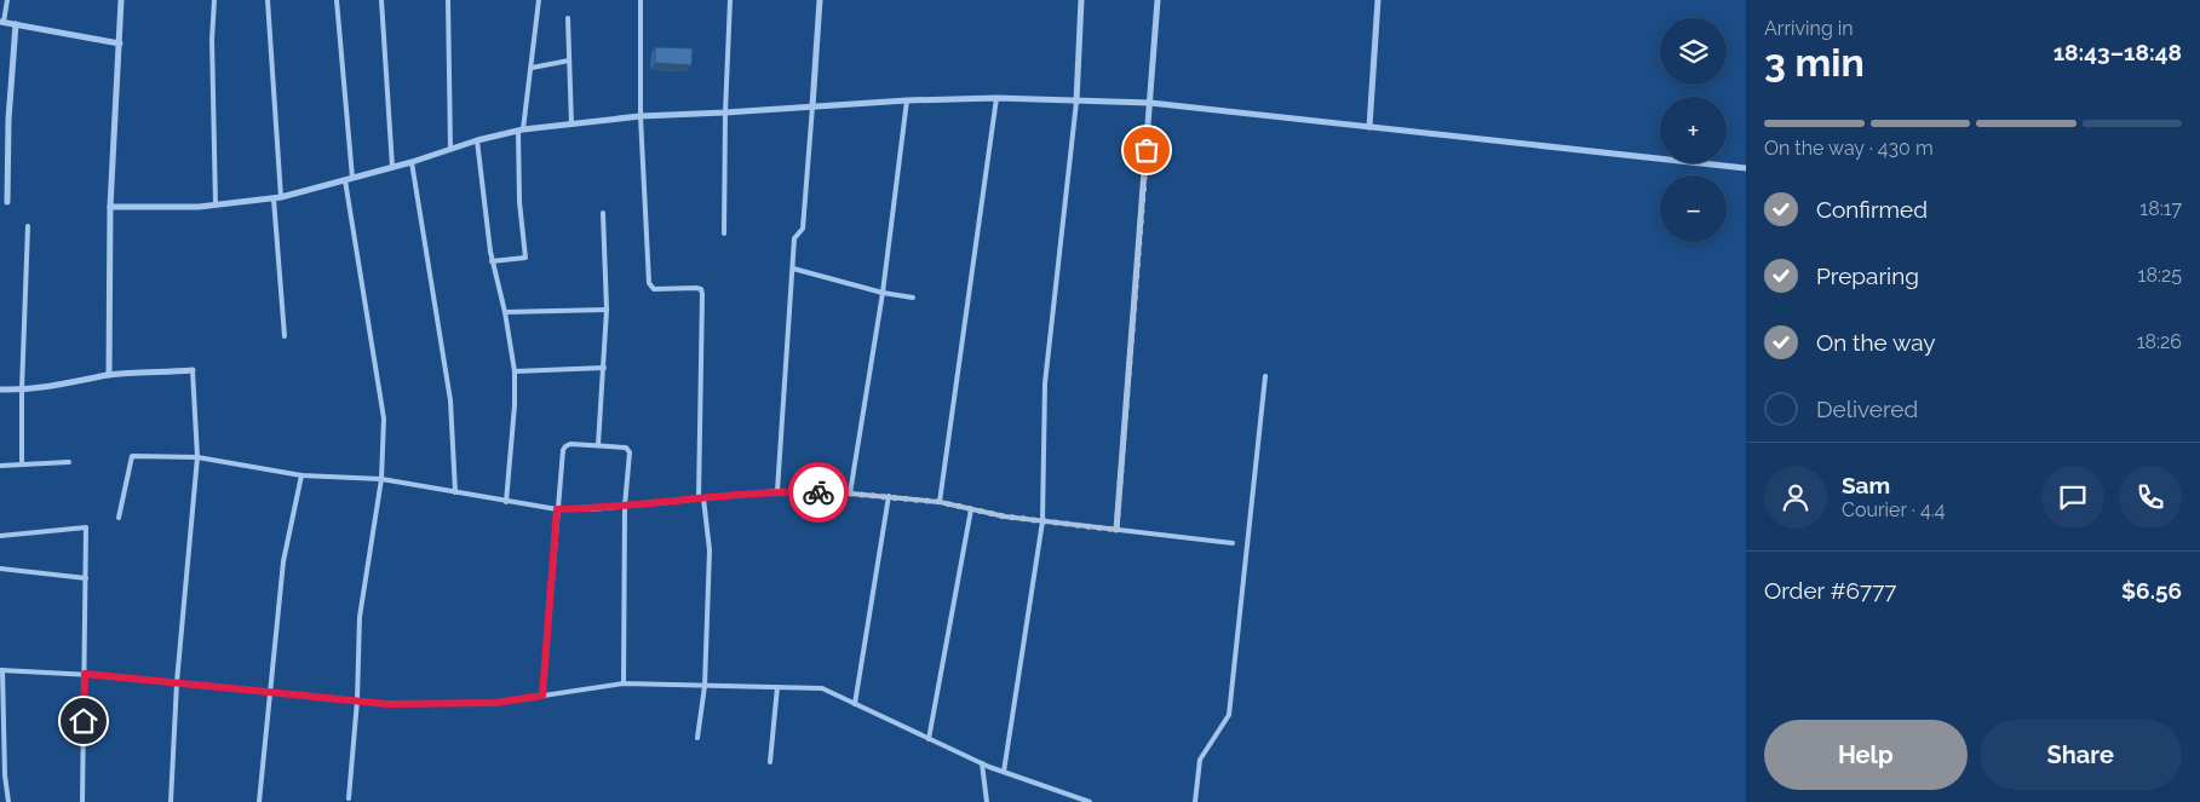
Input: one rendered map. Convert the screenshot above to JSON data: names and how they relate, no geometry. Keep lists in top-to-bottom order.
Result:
{
  "page": {
    "heading": ["3 min", "Arriving in", "18:43–18:48"],
    "panel": [
      "Sam",
      "Courier · 4.4",
      "Order #6777",
      "$6.56"
    ],
    "map_buttons": ["+", "−"],
    "bar": "On the way · 430 m",
    "list": [
      ["Confirmed", "18:17"],
      ["Preparing", "18:25"],
      ["On the way", "18:26"],
      "Delivered"
    ],
    "buttons": ["Help", "Share"]
  }
}
